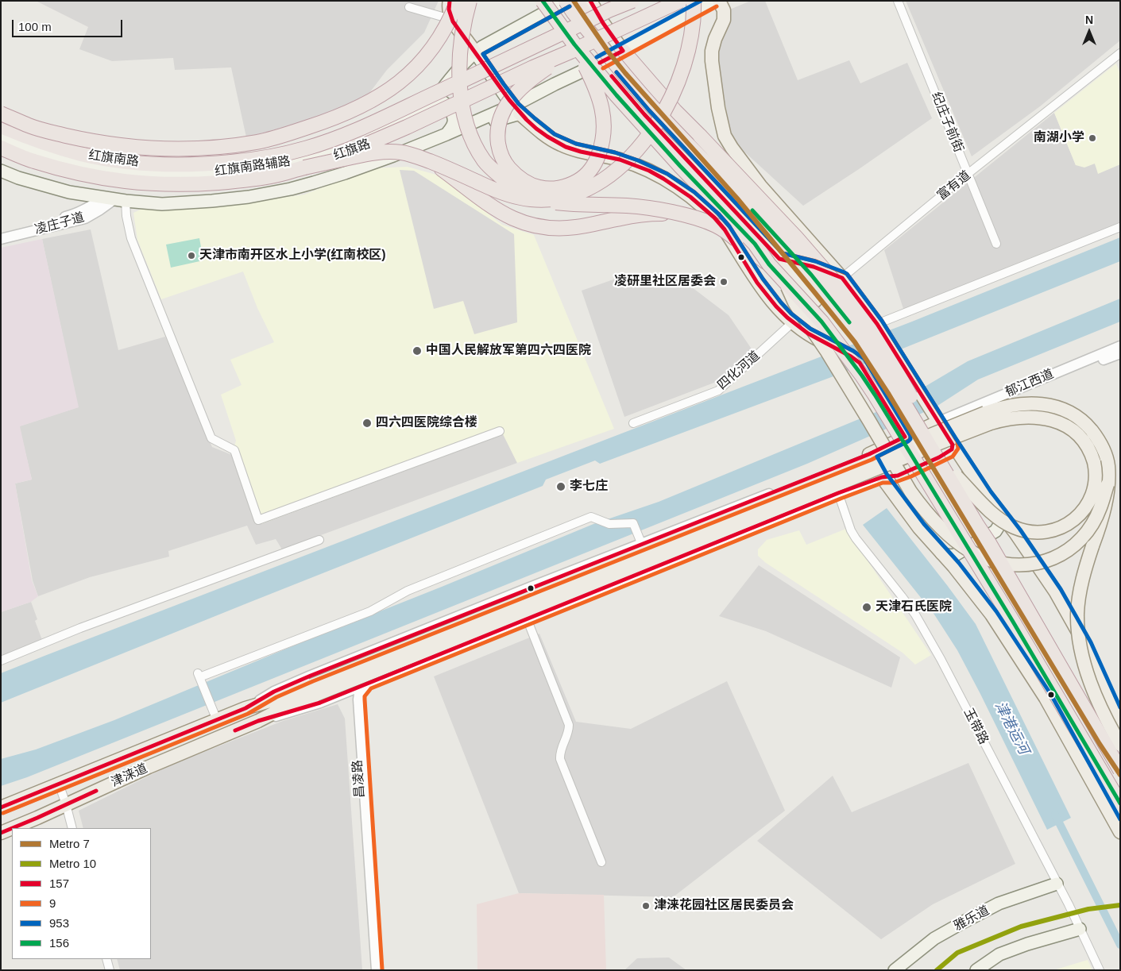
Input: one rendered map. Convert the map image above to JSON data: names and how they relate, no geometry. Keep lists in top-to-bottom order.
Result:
{
  "streets": {
    "highway": ["红旗路", "红旗南路"],
    "main road": ["红旗南路辅路", "津涞道", "雅乐道"],
    "street": [
      "纪庄子前街",
      "富有道",
      "凌庄子道",
      "四化河道",
      "郁江西道",
      "玉带路",
      "昌凌路"
    ]
  },
  "crossings": [
    ["纪庄子前街", "富有道"],
    ["红旗路", "红旗南路"],
    ["红旗南路辅路", "凌庄子道"],
    ["富有道", "四化河道"],
    ["玉带路", "津涞道"],
    ["玉带路", "雅乐道"],
    ["津涞道", "昌凌路"]
  ],
  "water": ["津港运河"],
  "places": [
    "南湖小学",
    "天津市南开区水上小学(红南校区)",
    "凌研里社区居委会",
    "中国人民解放军第四六四医院",
    "四六四医院综合楼",
    "李七庄",
    "天津石氏医院",
    "津涞花园社区居民委员会"
  ],
  "lines": [
    "metro line 7",
    "transit line 157",
    "transit line 953",
    "transit line 156",
    "transit line 9",
    "metro line 10"
  ],
  "legend": [
    "Metro 7",
    "Metro 10",
    "157",
    "9",
    "953",
    "156"
  ],
  "scale_bar": "100 m",
  "north": "top"
}
